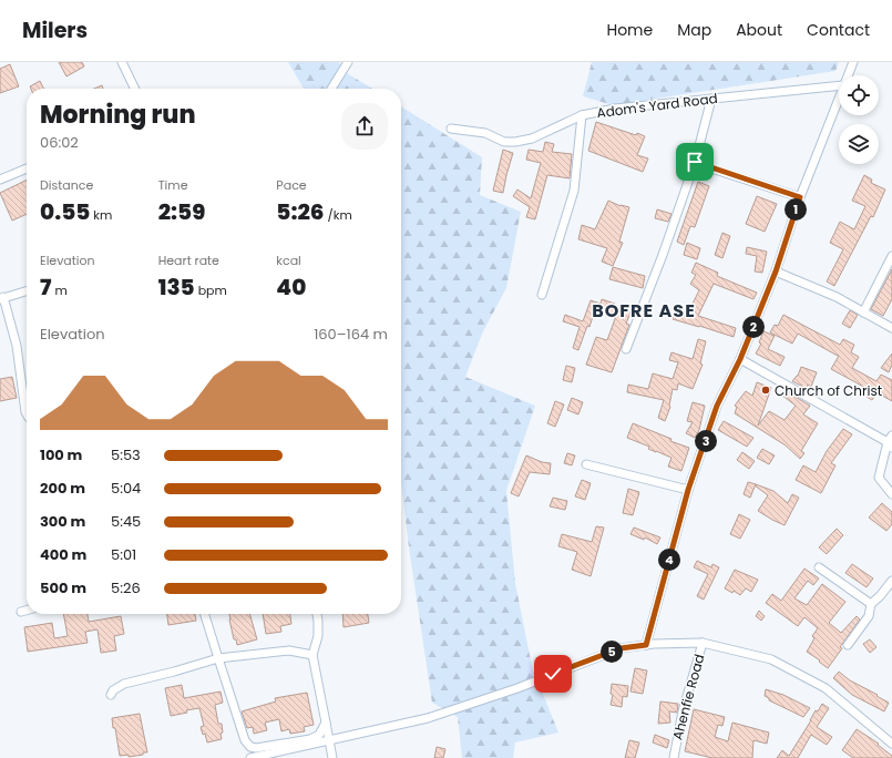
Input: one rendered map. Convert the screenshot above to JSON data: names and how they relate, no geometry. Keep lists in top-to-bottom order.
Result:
{
  "streets": {
    "street": ["Adom's Yard Road", "Ahenfie Road"]
  },
  "districts": ["BOFRE ASE"],
  "places": ["Church of Christ"],
  "page": {
    "header": "Milers",
    "nav": [
      "Home",
      "Map",
      "About",
      "Contact"
    ],
    "heading": ["Morning run", "06:02"],
    "stats": [
      ["Distance", "0.55 km"],
      ["Time", "2:59"],
      ["Pace", "5:26 /km"],
      ["Elevation", "7 m"],
      ["Heart rate", "135 bpm"],
      ["kcal", "40"]
    ],
    "pins": [
      "1",
      "2",
      "3",
      "4",
      "5"
    ],
    "chart": ["Elevation", "160–164 m"],
    "list": [
      {
        "name": "100 m",
        "note": "5:53"
      },
      {
        "name": "200 m",
        "note": "5:04"
      },
      {
        "name": "300 m",
        "note": "5:45"
      },
      {
        "name": "400 m",
        "note": "5:01"
      },
      {
        "name": "500 m",
        "note": "5:26"
      }
    ]
  }
}
